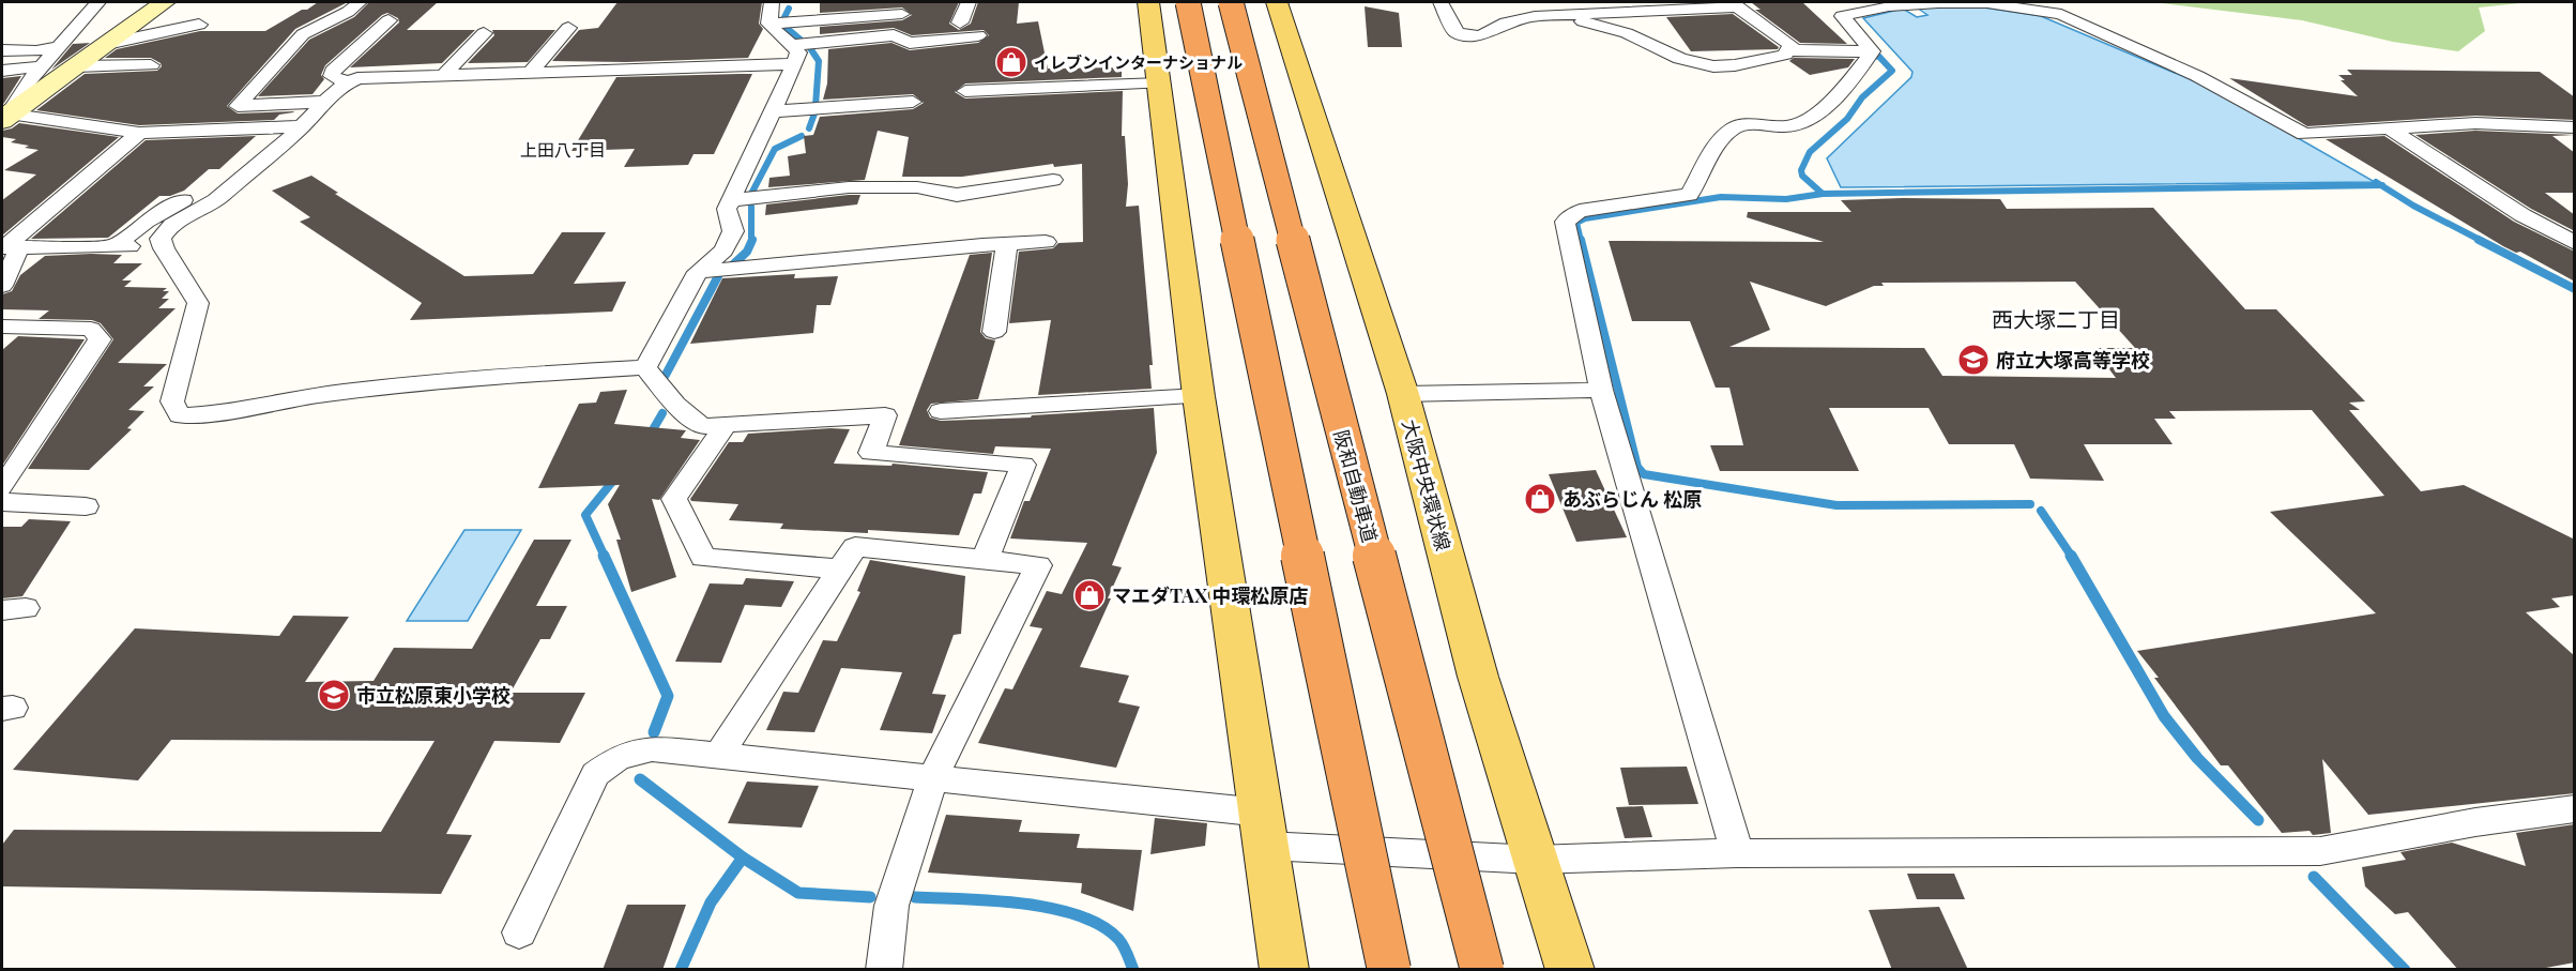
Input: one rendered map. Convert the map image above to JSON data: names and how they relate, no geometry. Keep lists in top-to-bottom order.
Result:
{
  "streets": {
    "highway": ["阪和自動車道"],
    "main road": ["大阪中央環状線"]
  },
  "districts": ["上田八丁目", "西大塚二丁目"],
  "places": {
    "shop": ["イレブンインターナショナル", "あぶらじん 松原", "マエダTAX 中環松原店"],
    "school or university": ["府立大塚高等学校", "市立松原東小学校"]
  }
}
